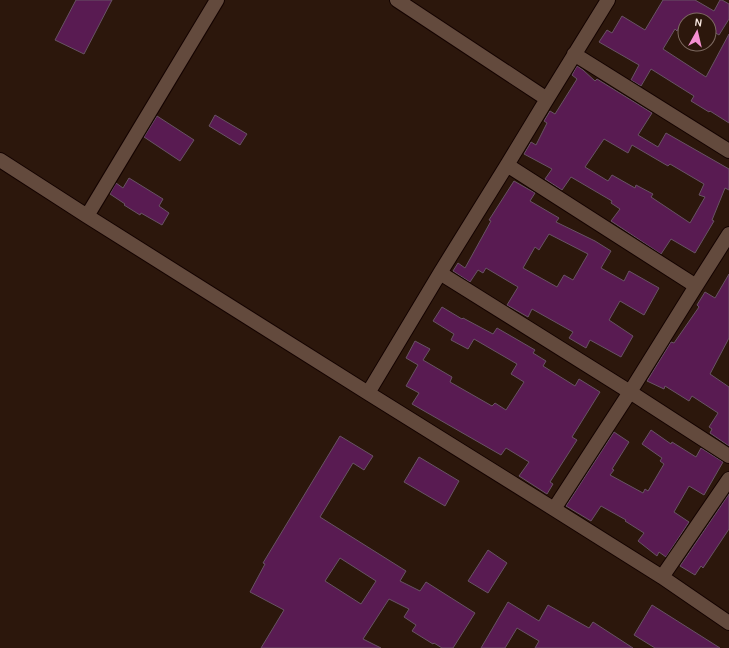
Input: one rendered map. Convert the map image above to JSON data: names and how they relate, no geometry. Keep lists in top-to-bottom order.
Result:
{
  "north": "top"
}
